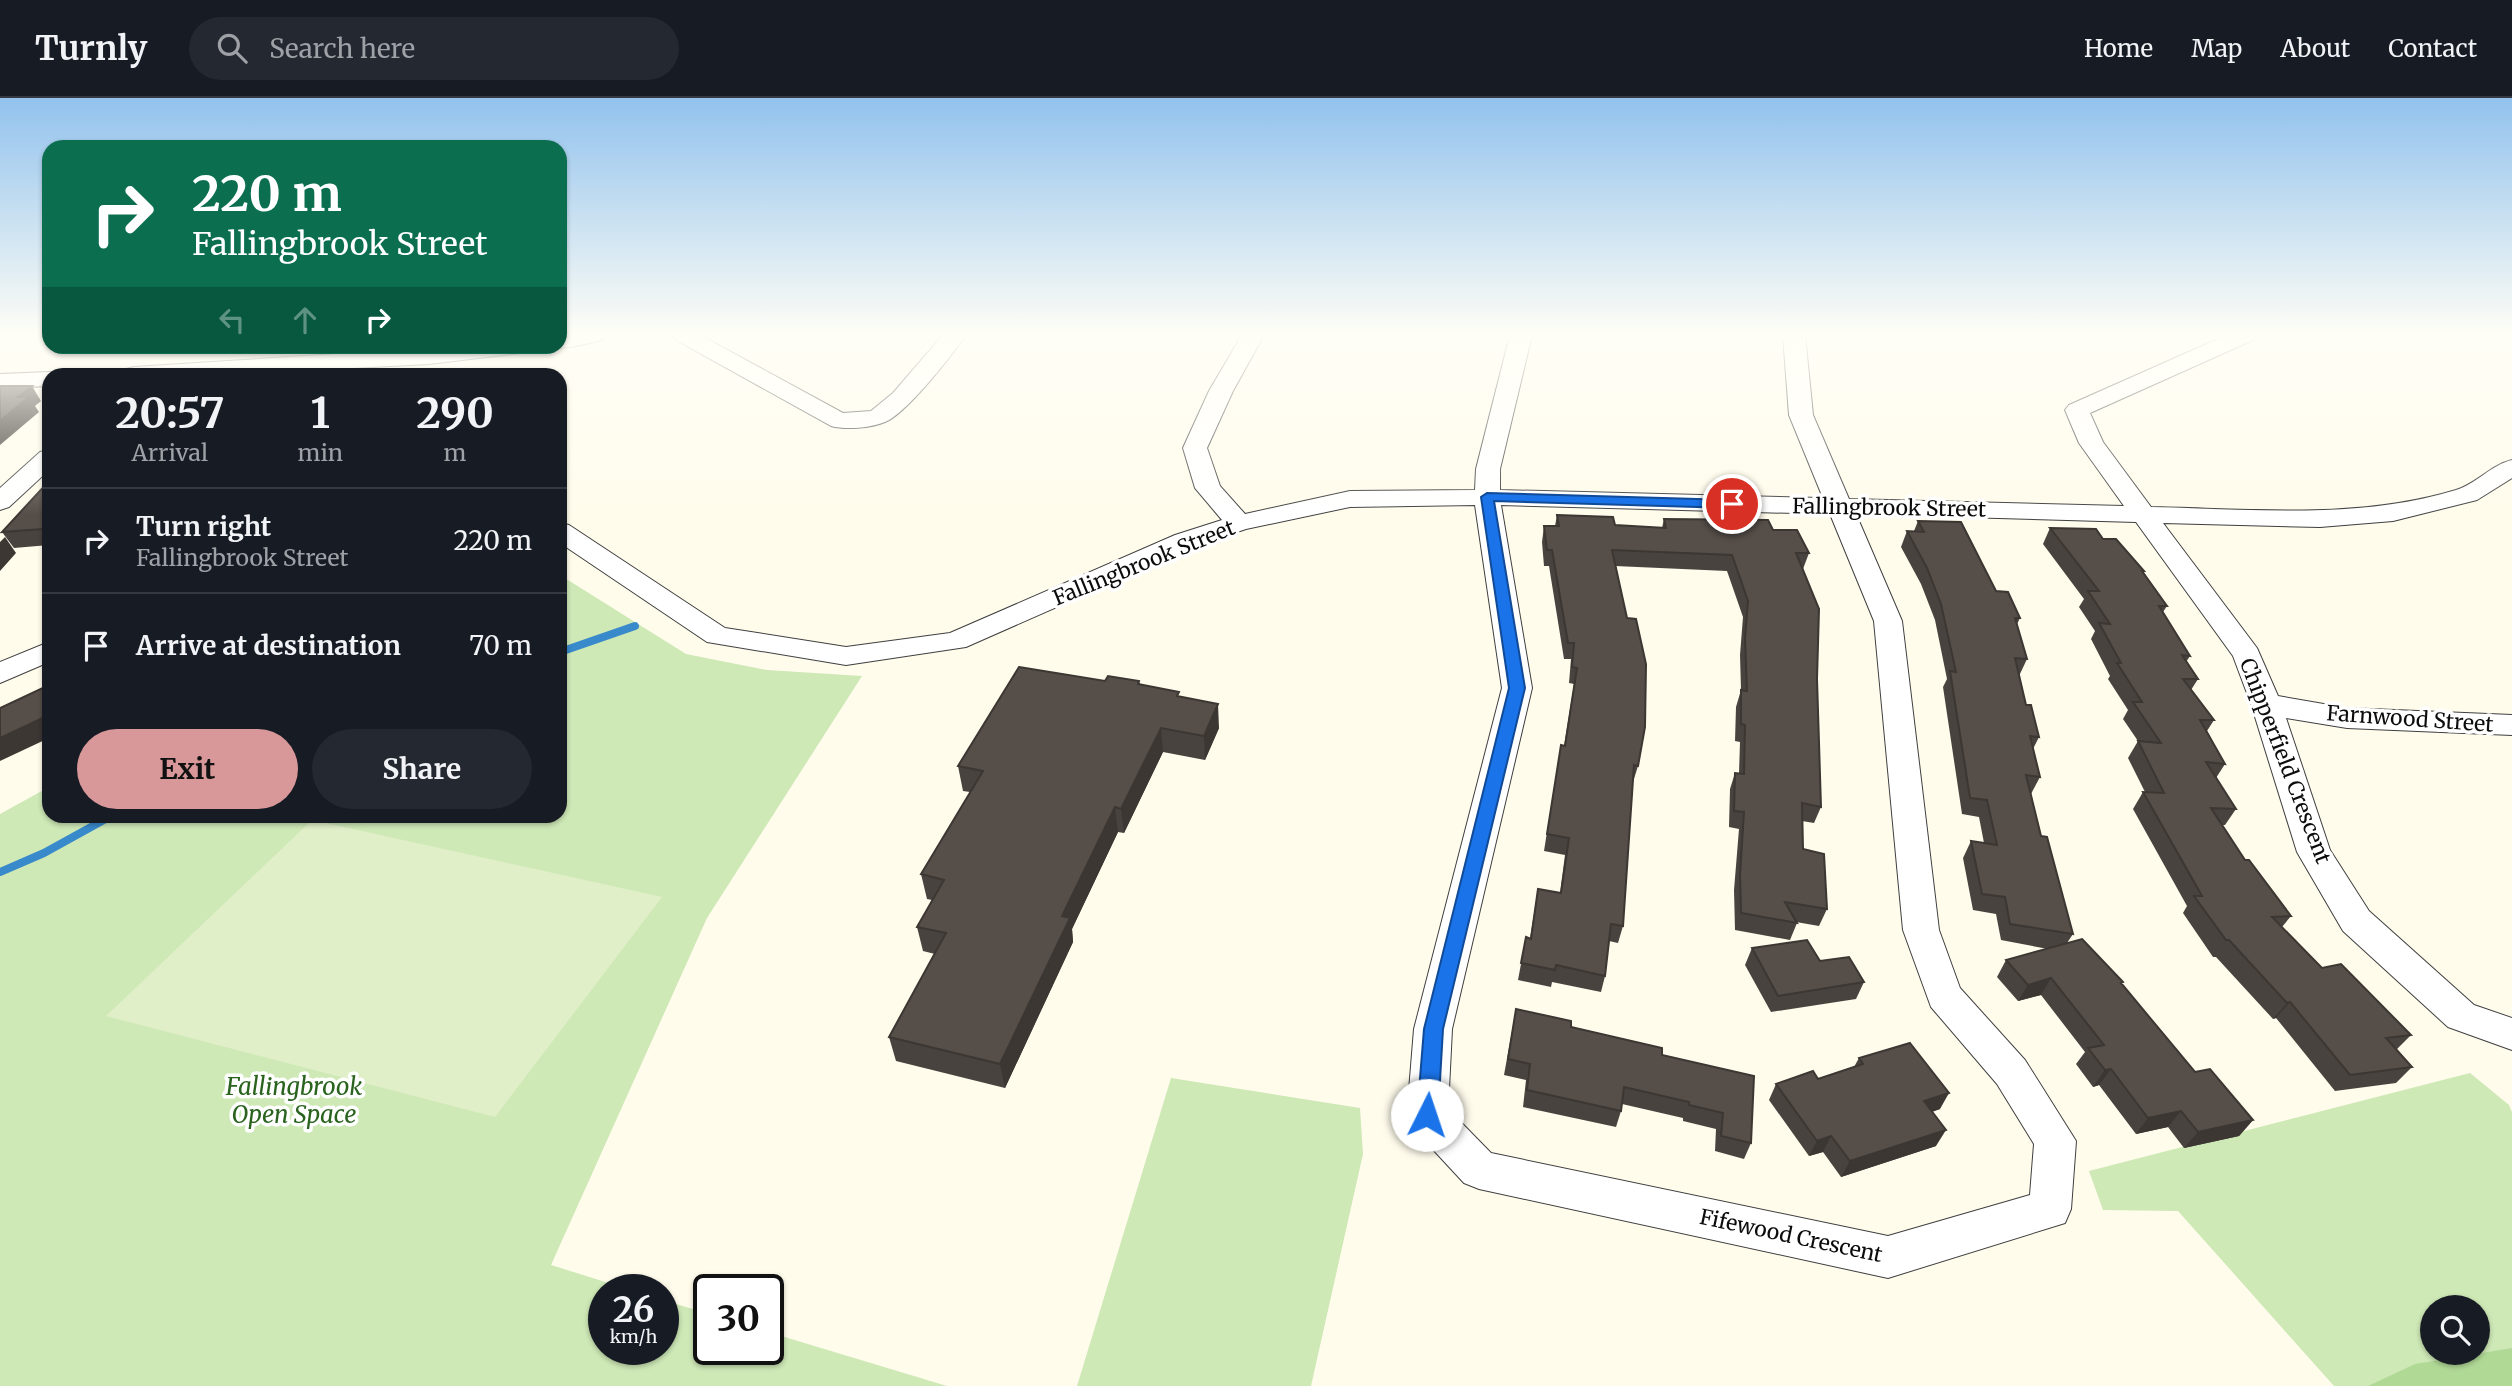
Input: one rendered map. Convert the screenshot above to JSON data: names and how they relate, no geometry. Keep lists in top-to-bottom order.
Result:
{
  "streets": {
    "street": [
      "Fallingbrook Street",
      "Farnwood Street",
      "Chipperfield Crescent",
      "Fifewood Crescent"
    ]
  },
  "crossings": [
    ["Fallingbrook Street", "Chipperfield Crescent"],
    ["Fallingbrook Street", "Fifewood Crescent"],
    ["Farnwood Street", "Chipperfield Crescent"]
  ],
  "parks": ["Fallingbrook Open Space"],
  "page": {
    "header": "Turnly",
    "search": "Search here",
    "nav": [
      "Home",
      "Map",
      "About",
      "Contact"
    ],
    "turn": ["220 m", "Fallingbrook Street"],
    "eta": [
      "20:57",
      "Arrival",
      "1",
      "min",
      "290",
      "m"
    ],
    "list": [
      {
        "name": "Turn right",
        "note": "Fallingbrook Street",
        "value": "220 m"
      },
      {
        "name": "Arrive at destination",
        "value": "70 m"
      }
    ],
    "buttons": ["Exit", "Share"],
    "speed": "26 km/h",
    "limit": "30"
  }
}
